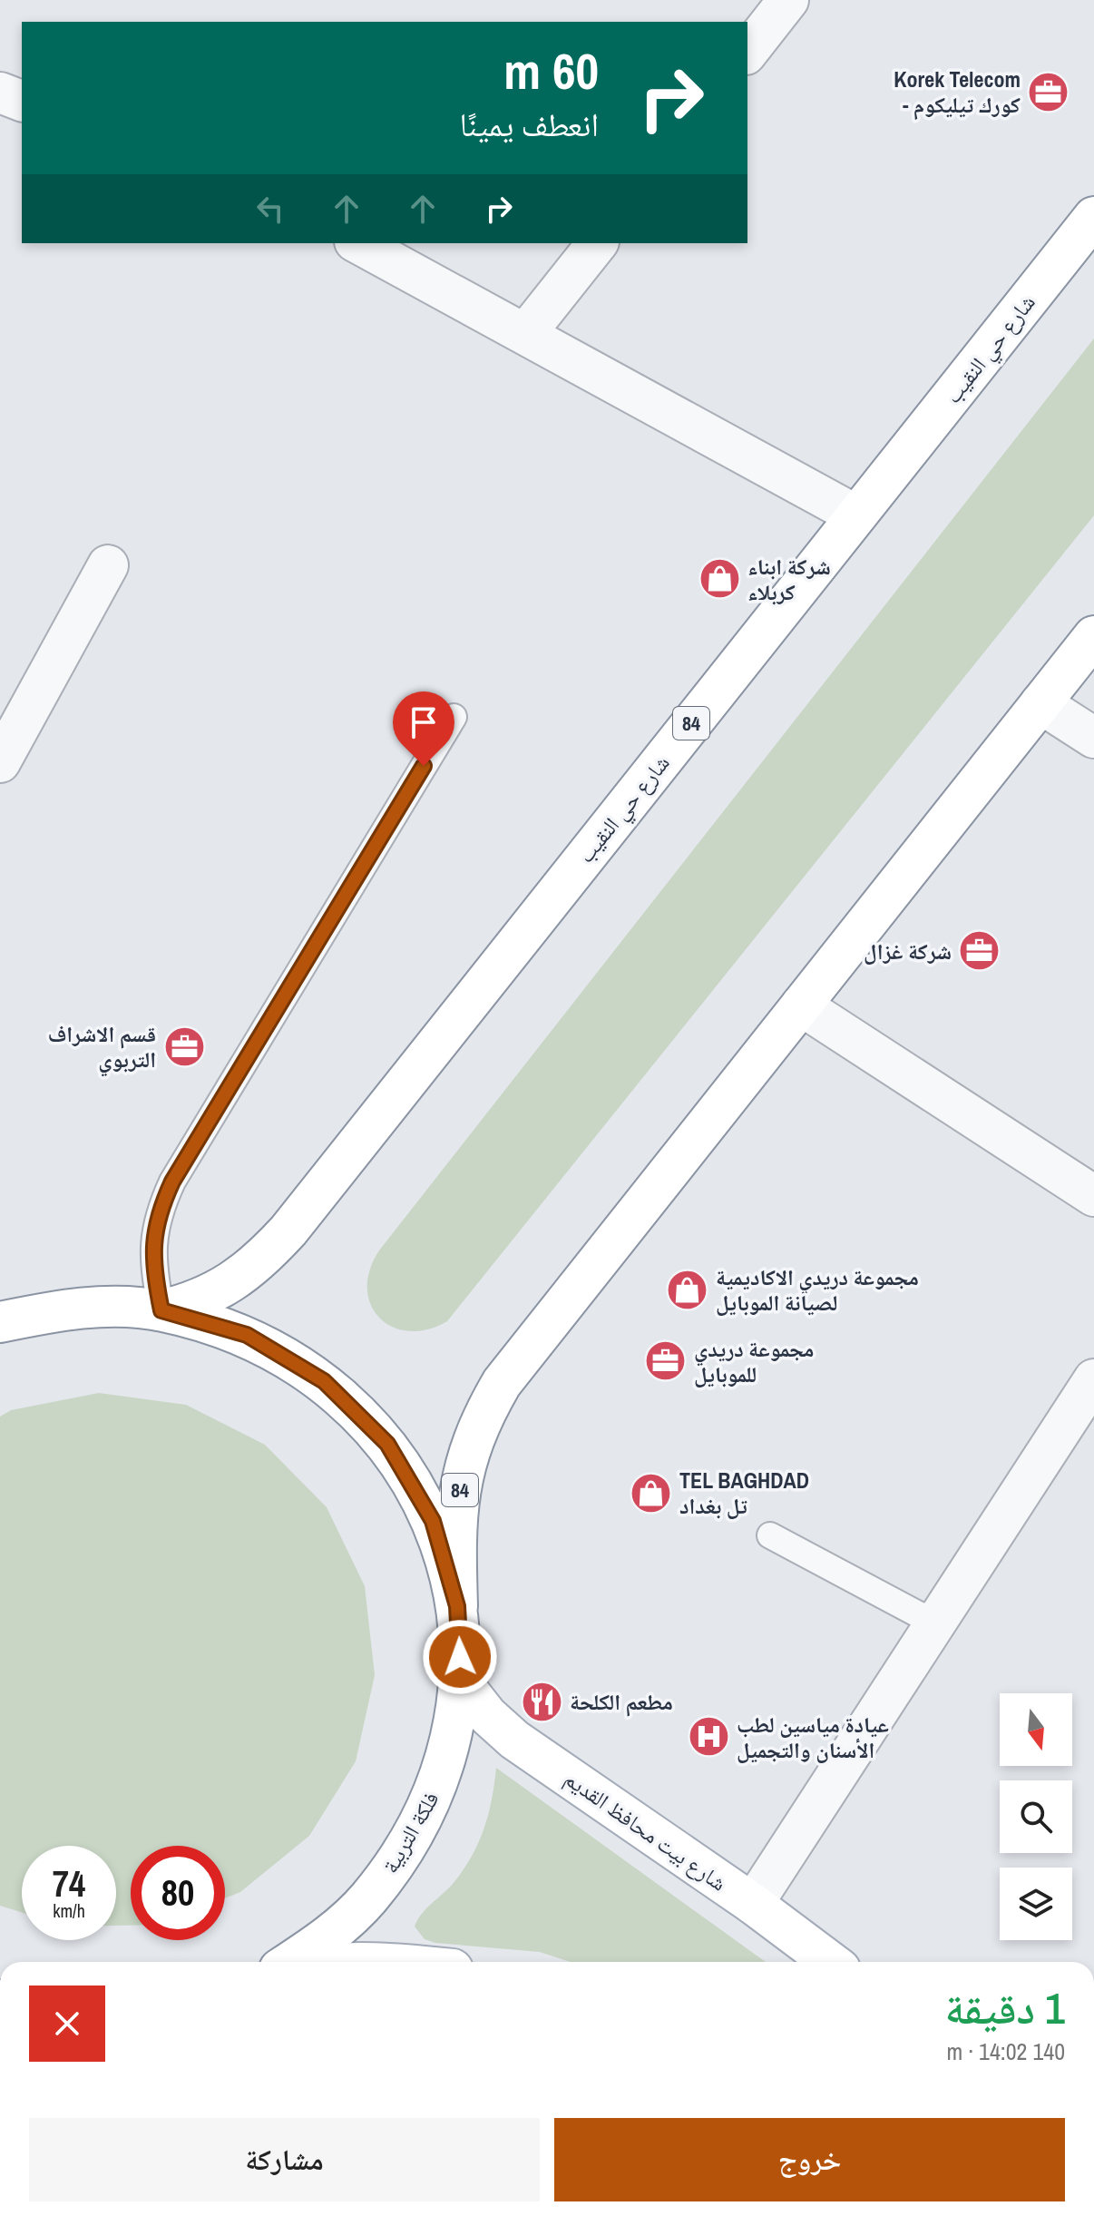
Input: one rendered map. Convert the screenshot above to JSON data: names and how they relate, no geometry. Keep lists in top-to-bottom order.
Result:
{
  "streets": {
    "main road": [
      "شارع حي النقيب",
      "84",
      "شارع بيت محافظ القديم",
      "فلكة التربية"
    ]
  },
  "crossings": [
    ["شارع حي النقيب", "فلكة التربية"],
    ["84", "فلكة التربية"],
    ["شارع بيت محافظ القديم", "فلكة التربية"]
  ],
  "places": {
    "office": [
      "Korek Telecom - كورك تيليكوم",
      "شركة غزال",
      "قسم الاشراف التربوي",
      "مجموعة دريدي للموبايل"
    ],
    "shop": ["شركة ابناء كربلاء", "مجموعة دريدي الاكاديمية لصيانة الموبايل", "TEL BAGHDAD تل بغداد"],
    "restaurant": ["مطعم الكلحة"],
    "hospital": ["عيادة مياسين لطب الأسنان والتجميل"]
  },
  "north": "bottom",
  "page": {
    "turn": ["60 m", "انعطف يمينًا"],
    "speed": "74 km/h",
    "limit": "80",
    "heading": ["1 دقيقة", "140 m · 14:02"],
    "buttons": ["خروج", "مشاركة"]
  }
}
